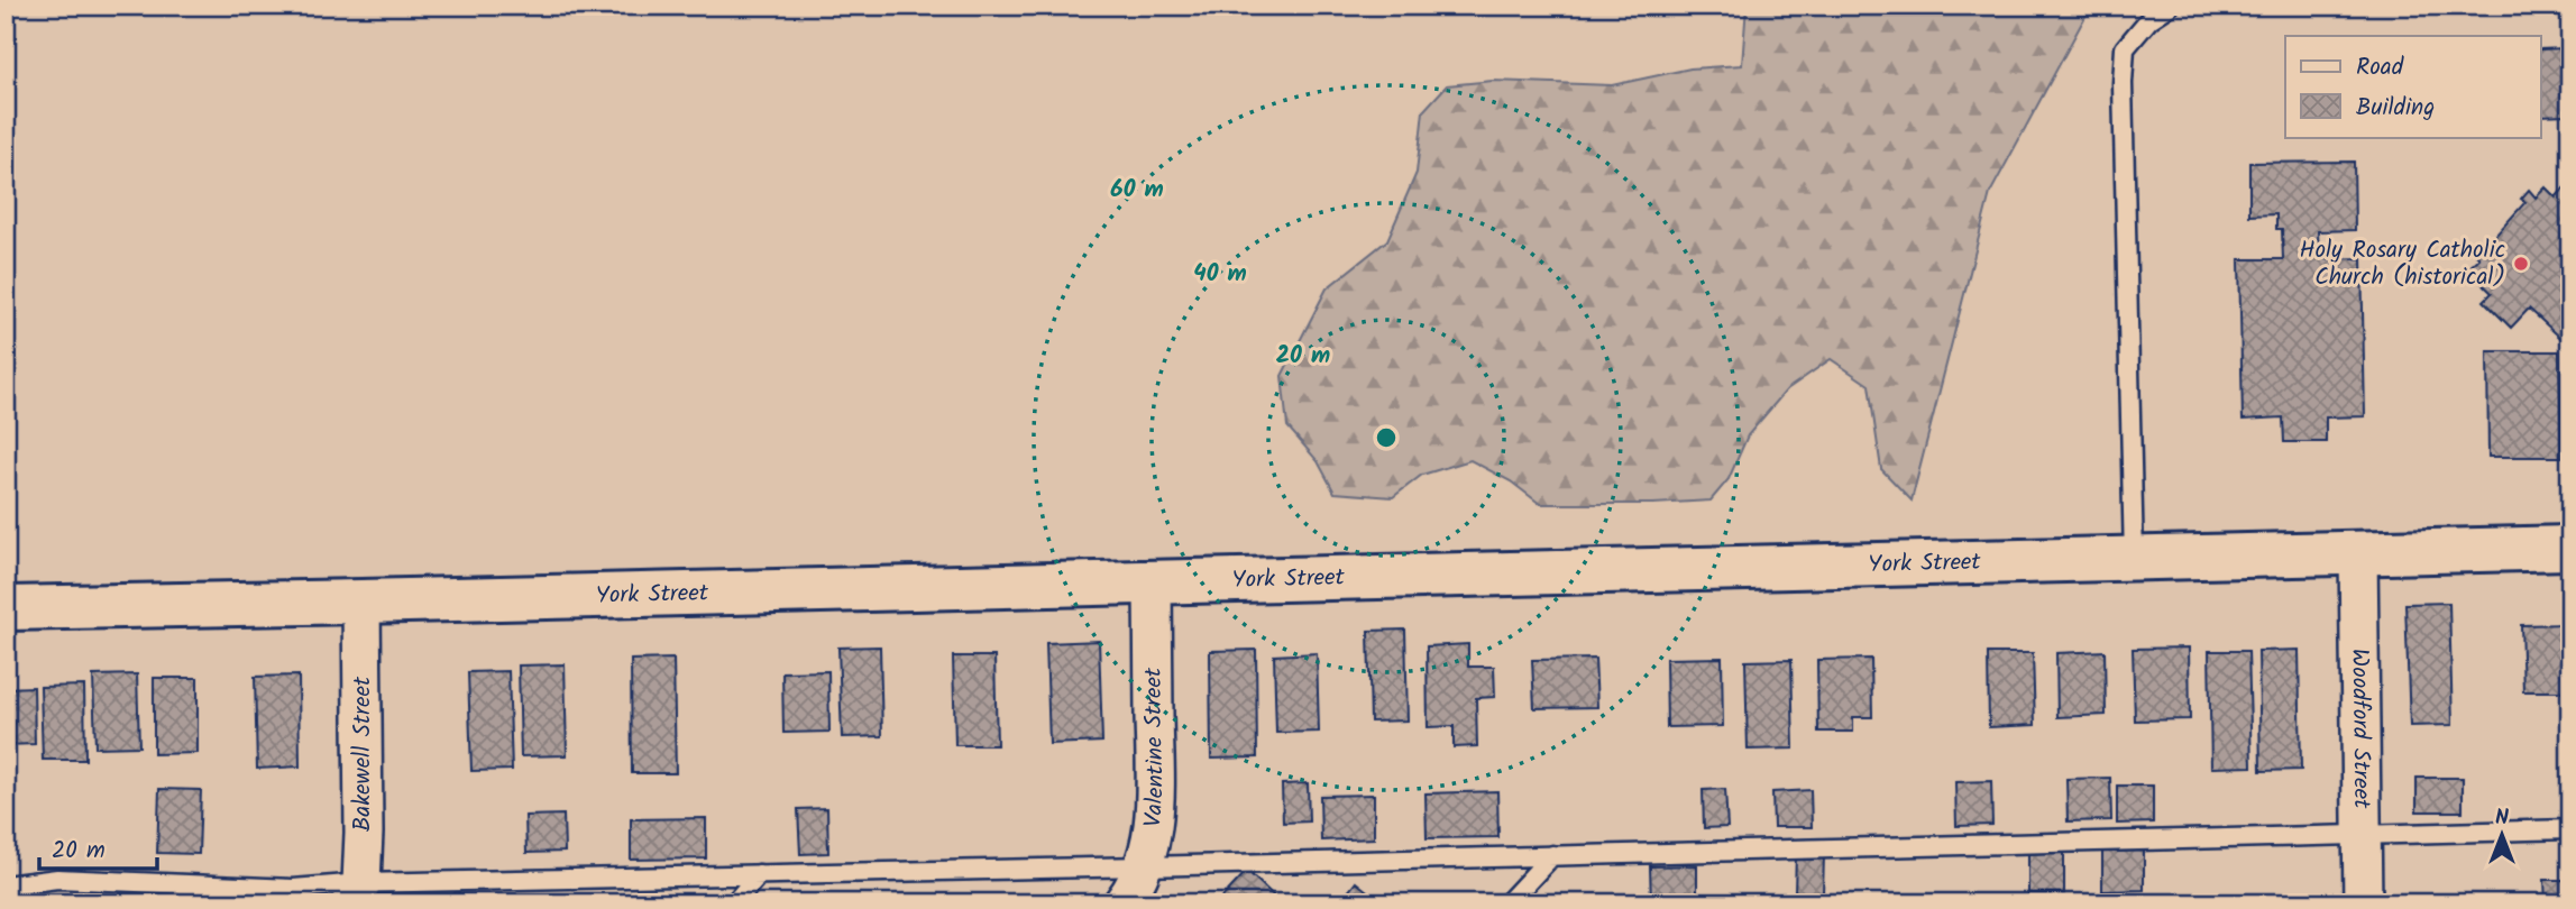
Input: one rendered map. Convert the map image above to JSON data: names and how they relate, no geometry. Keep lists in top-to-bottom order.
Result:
{
  "streets": {
    "street": [
      "York Street",
      "Woodford Street",
      "Valentine Street",
      "Bakewell Street"
    ]
  },
  "crossings": [
    ["York Street", "Woodford Street"],
    ["York Street", "Valentine Street"],
    ["York Street", "Bakewell Street"]
  ],
  "places": ["Holy Rosary Catholic Church (historical)"],
  "legend": ["Road", "Building"],
  "scale_bar": "20 m",
  "north": "top",
  "rings": ["60 m", "40 m", "20 m"]
}
